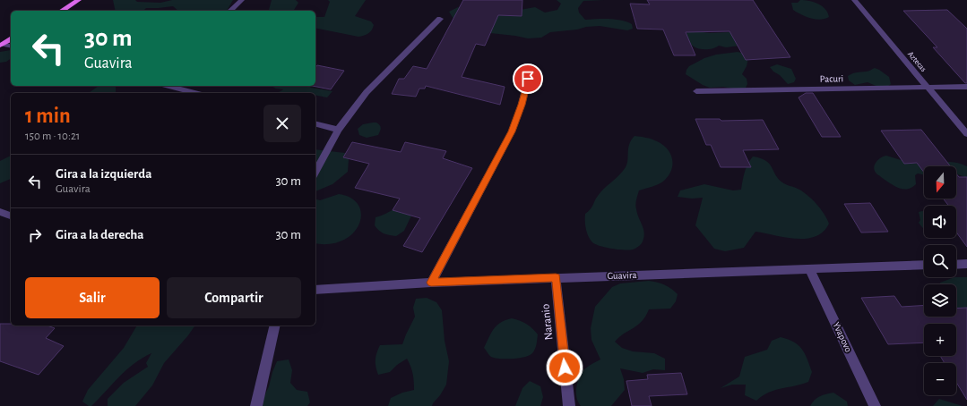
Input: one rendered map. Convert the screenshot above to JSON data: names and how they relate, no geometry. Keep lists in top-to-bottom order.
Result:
{
  "streets": {
    "street": [
      "Aztecas",
      "Pacuri",
      "Guavira",
      "Naranio",
      "Yvapovo"
    ]
  },
  "crossings": [
    ["Aztecas", "Pacuri"],
    ["Guavira", "Naranio"],
    ["Guavira", "Yvapovo"]
  ],
  "north": "bottom",
  "page": {
    "turn": ["30 m", "Guavira"],
    "heading": ["1 min", "150 m · 10:21"],
    "list": [
      {
        "name": "Gira a la izquierda",
        "note": "Guavira",
        "value": "30 m"
      },
      {
        "name": "Gira a la derecha",
        "value": "30 m"
      }
    ],
    "map_buttons": ["+", "−"],
    "buttons": ["Salir", "Compartir"]
  }
}
